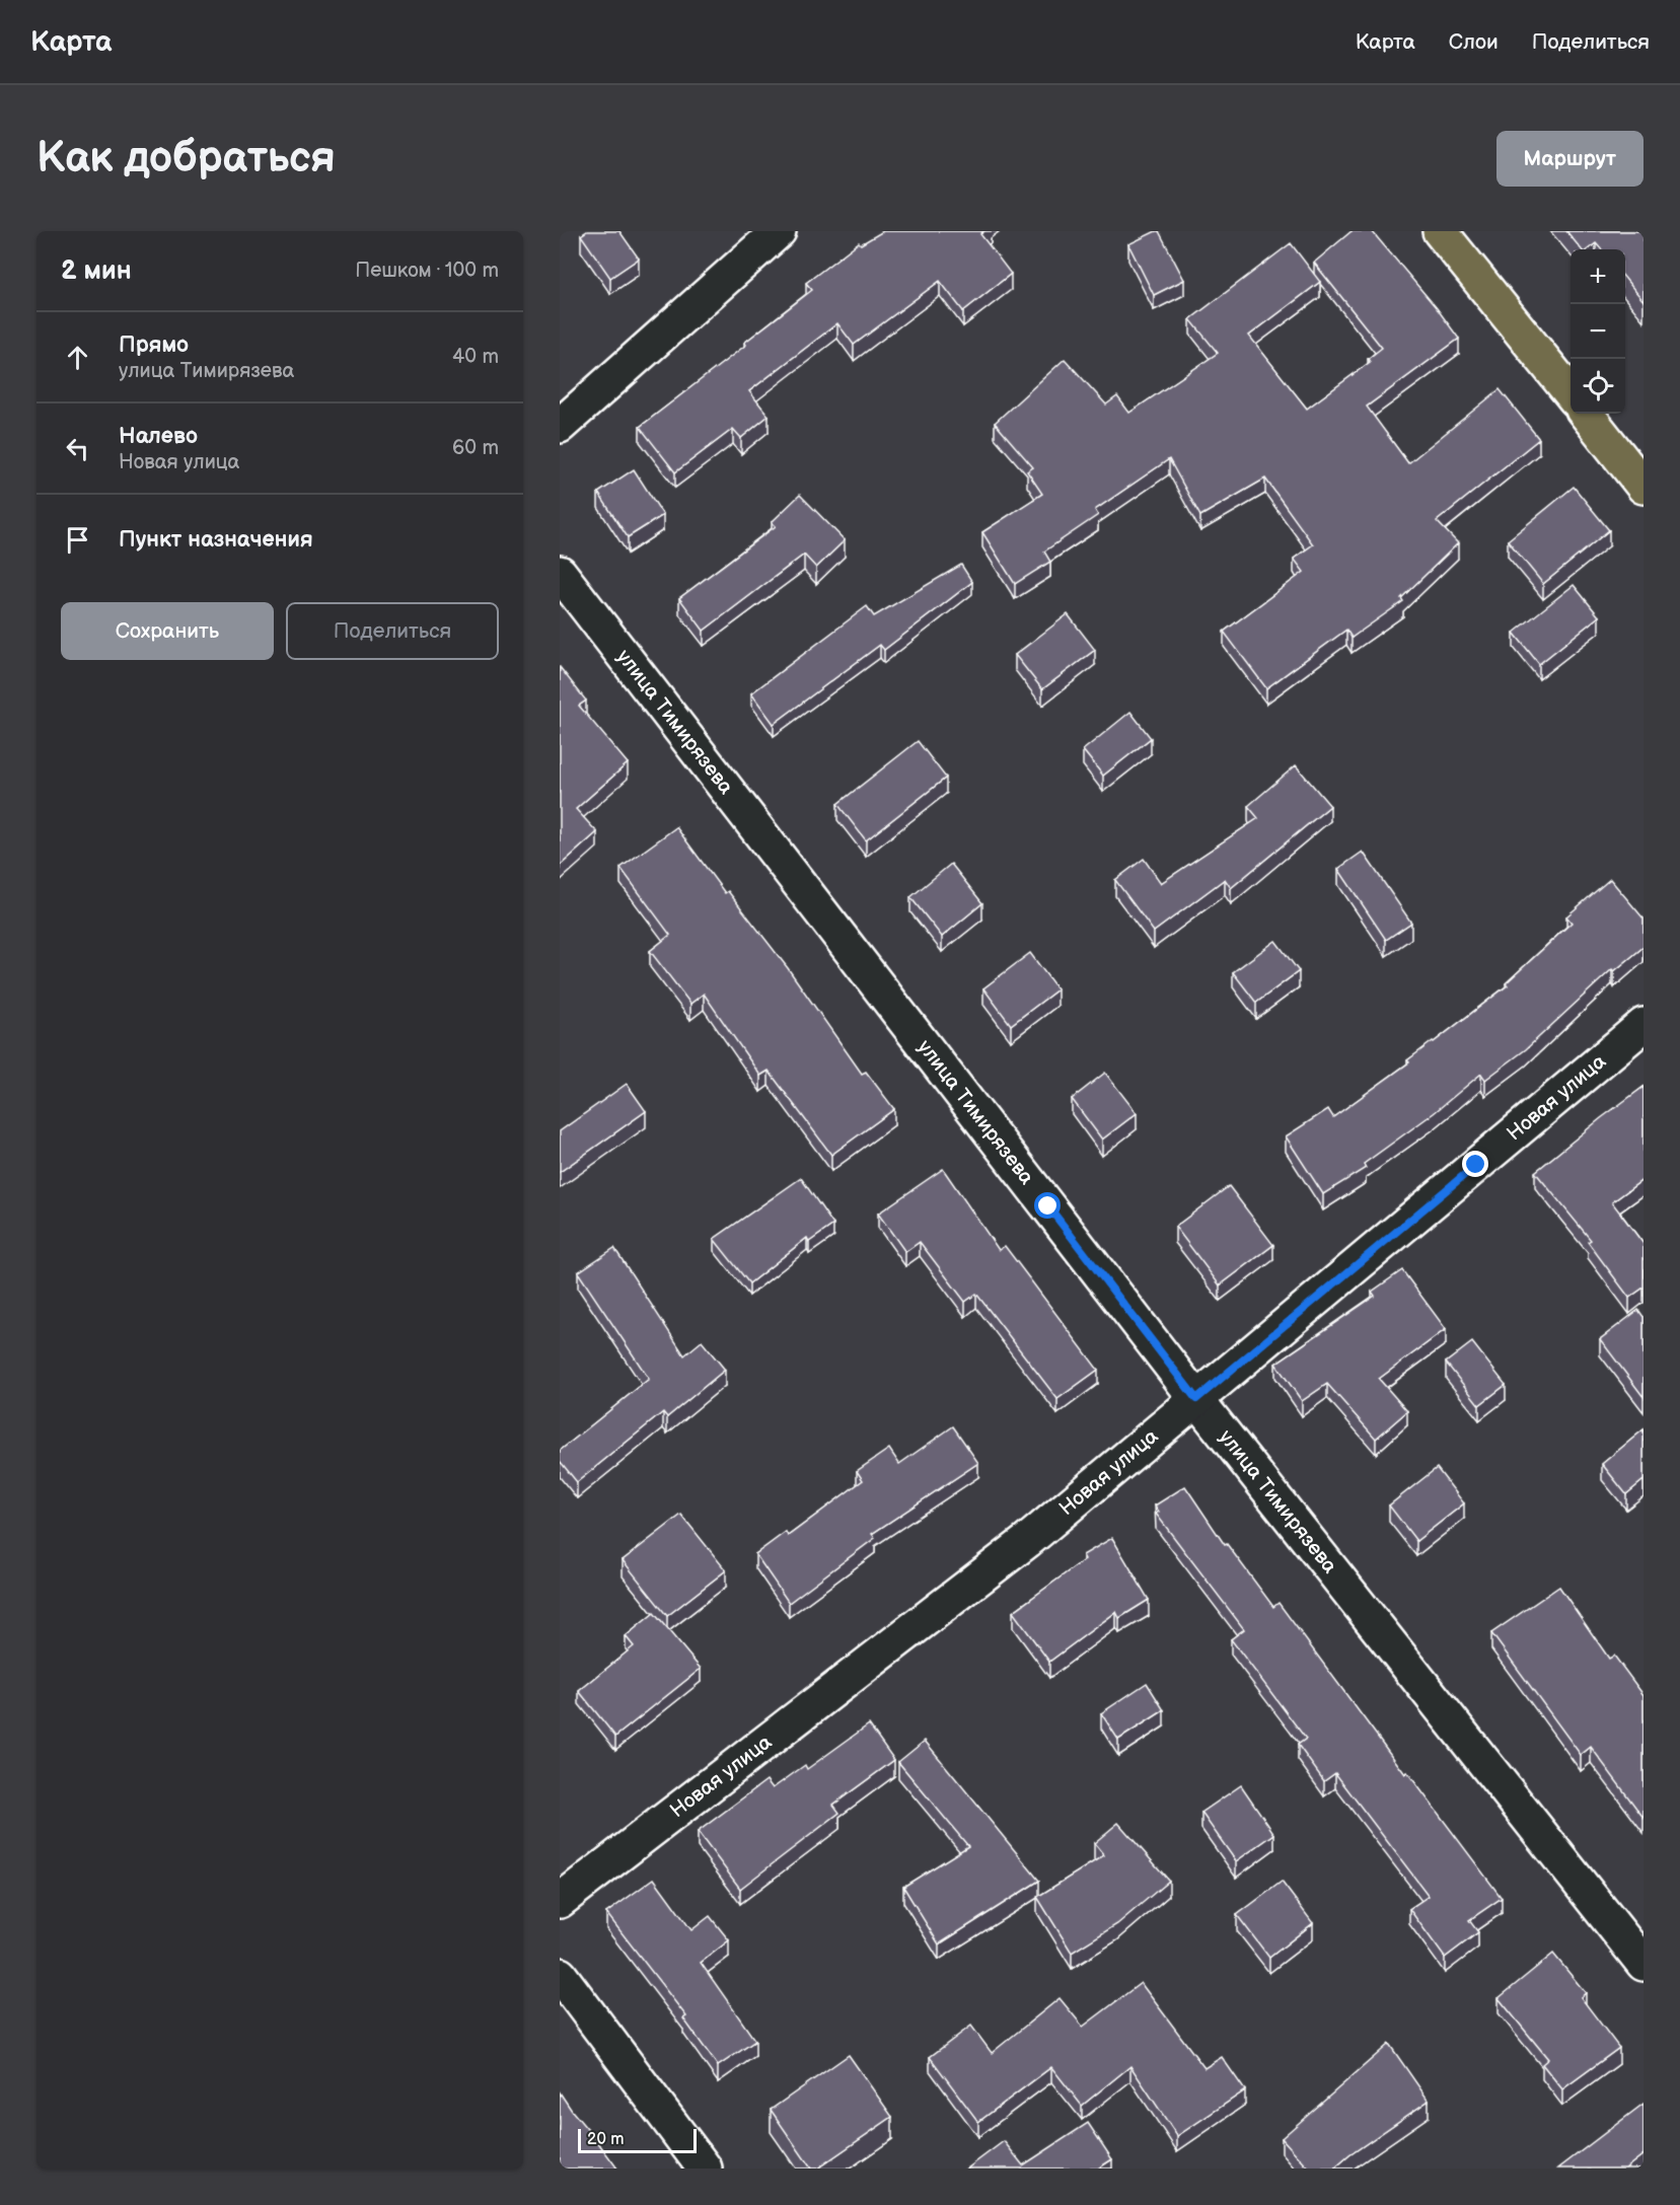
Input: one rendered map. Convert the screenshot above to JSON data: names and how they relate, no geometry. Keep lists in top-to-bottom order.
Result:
{
  "streets": {
    "street": ["улица Тимирязева", "Новая улица"]
  },
  "crossings": [
    ["улица Тимирязева", "Новая улица"]
  ],
  "scale_bar": "20 m",
  "page": {
    "header": "Карта",
    "nav": ["Карта", "Слои", "Поделиться"],
    "buttons": [
      "Маршрут",
      ["Сохранить", "Поделиться"]
    ],
    "title": "Как добраться",
    "heading": ["2 мин", "Пешком · 100 m"],
    "map_buttons": ["+", "−"],
    "list": [
      ["Прямо", "улица Тимирязева", "40 m"],
      ["Налево", "Новая улица", "60 m"],
      "Пункт назначения"
    ],
    "scale": "20 m"
  }
}
